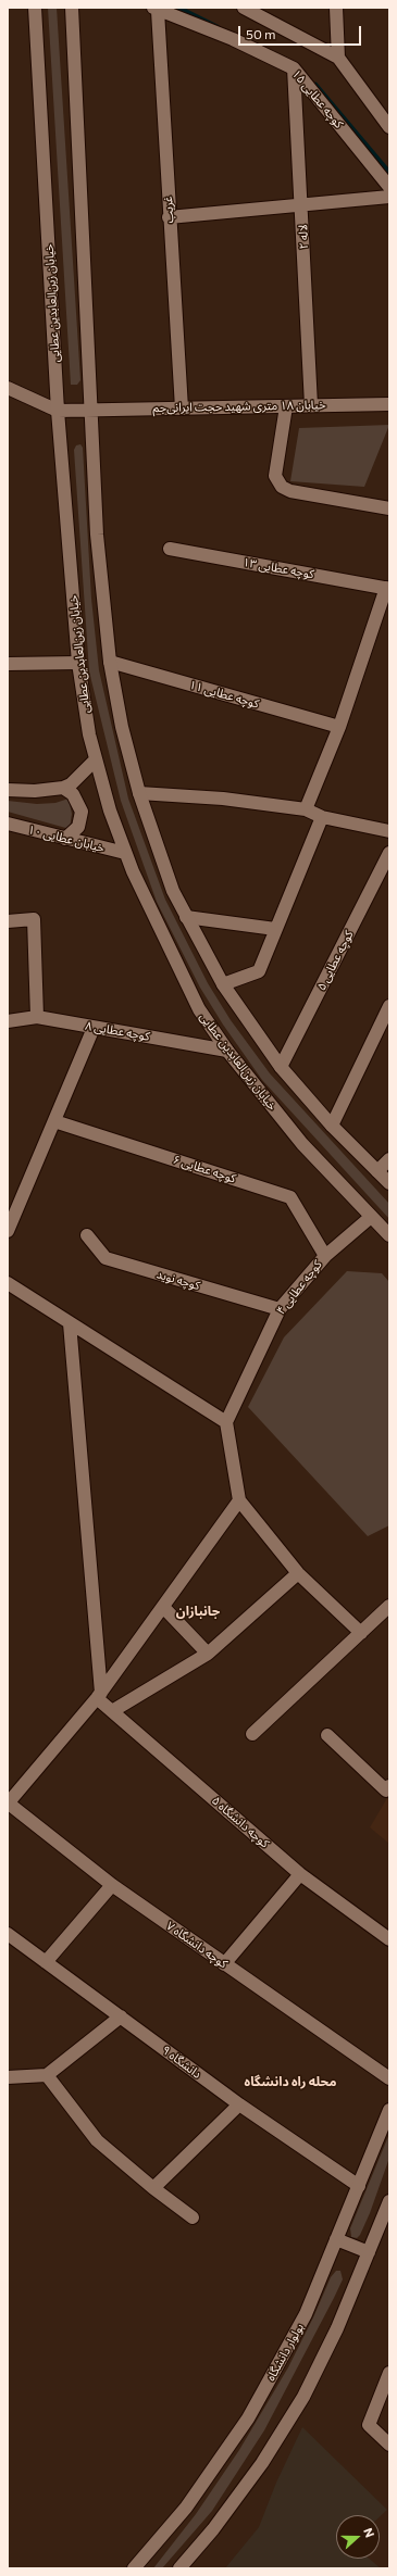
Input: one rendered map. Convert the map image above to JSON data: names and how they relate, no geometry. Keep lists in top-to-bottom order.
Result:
{
  "streets": {
    "street": [
      "کوچه عطایی ۱۵",
      "غریب",
      "لاله ۲",
      "خیابان زین‌العابدین عطایی",
      "خیابان ۱۸ متری شهید حجت ایرانی‌جم",
      "کوچه عطایی ۱۳",
      "کوچه عطایی ۱۱",
      "خیابان عطایی ۱۰",
      "کوچه عطایی ۵",
      "کوچه عطایی ۸",
      "کوچه عطایی ۶",
      "کوچه نوید",
      "کوچه عطایی ۴",
      "کوچه دانشگاه ۵",
      "کوچه دانشگاه ۷",
      "دانشگاه ۹",
      "بولوار دانشگاه"
    ]
  },
  "crossings": [
    ["کوچه عطایی ۱۵", "غریب"],
    ["کوچه عطایی ۱۵", "لاله ۲"],
    ["غریب", "خیابان ۱۸ متری شهید حجت ایرانی‌جم"],
    ["لاله ۲", "خیابان ۱۸ متری شهید حجت ایرانی‌جم"],
    ["خیابان زین‌العابدین عطایی", "خیابان ۱۸ متری شهید حجت ایرانی‌جم"],
    ["خیابان زین‌العابدین عطایی", "خیابان عطایی ۱۰"],
    ["خیابان زین‌العابدین عطایی", "کوچه عطایی ۸"],
    ["خیابان زین‌العابدین عطایی", "کوچه عطایی ۴"],
    ["کوچه عطایی ۶", "کوچه عطایی ۴"],
    ["کوچه نوید", "کوچه عطایی ۴"],
    ["دانشگاه ۹", "بولوار دانشگاه"]
  ],
  "districts": ["جانبازان", "محله راه دانشگاه"],
  "scale_bar": "50 m",
  "north": "right"
}
